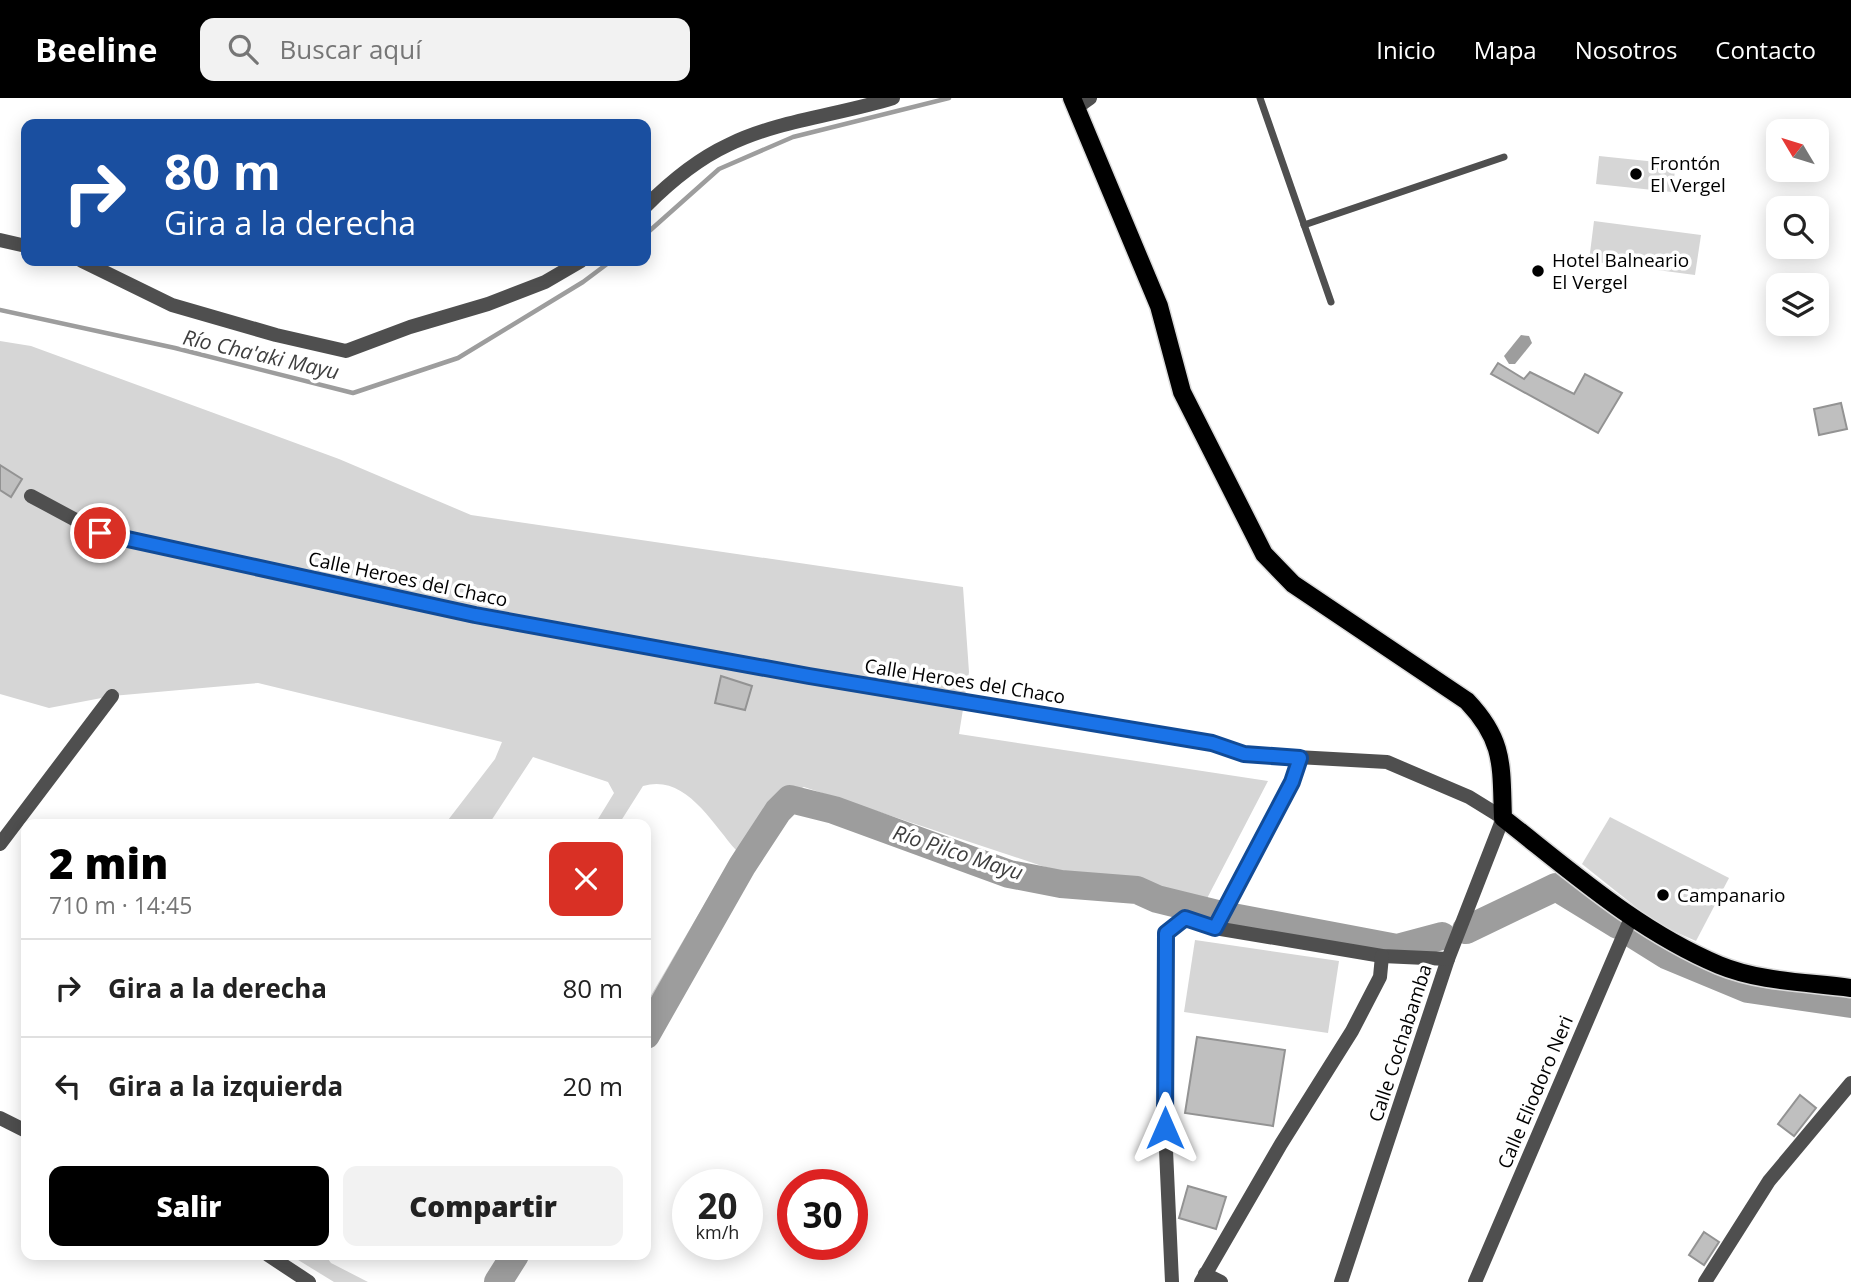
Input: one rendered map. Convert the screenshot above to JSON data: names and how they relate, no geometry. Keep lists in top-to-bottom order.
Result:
{
  "streets": {
    "main road": ["Calle Heroes del Chaco"],
    "street": ["Calle Cochabamba", "Calle Eliodoro Neri"]
  },
  "crossings": [
    ["Calle Heroes del Chaco", "Calle Cochabamba"],
    ["Calle Heroes del Chaco", "Calle Eliodoro Neri"]
  ],
  "water": ["Río Cha'aki Mayu", "Río Pilco Mayu"],
  "places": ["Frontón El Vergel", "Hotel Balneario El Vergel", "Campanario"],
  "north": "top left",
  "page": {
    "header": "Beeline",
    "search": "Buscar aquí",
    "nav": [
      "Inicio",
      "Mapa",
      "Nosotros",
      "Contacto"
    ],
    "turn": ["80 m", "Gira a la derecha"],
    "heading": ["2 min", "710 m · 14:45"],
    "list": [
      {
        "name": "Gira a la derecha",
        "value": "80 m"
      },
      {
        "name": "Gira a la izquierda",
        "value": "20 m"
      }
    ],
    "buttons": ["Salir", "Compartir"],
    "speed": "20 km/h",
    "limit": "30"
  }
}
